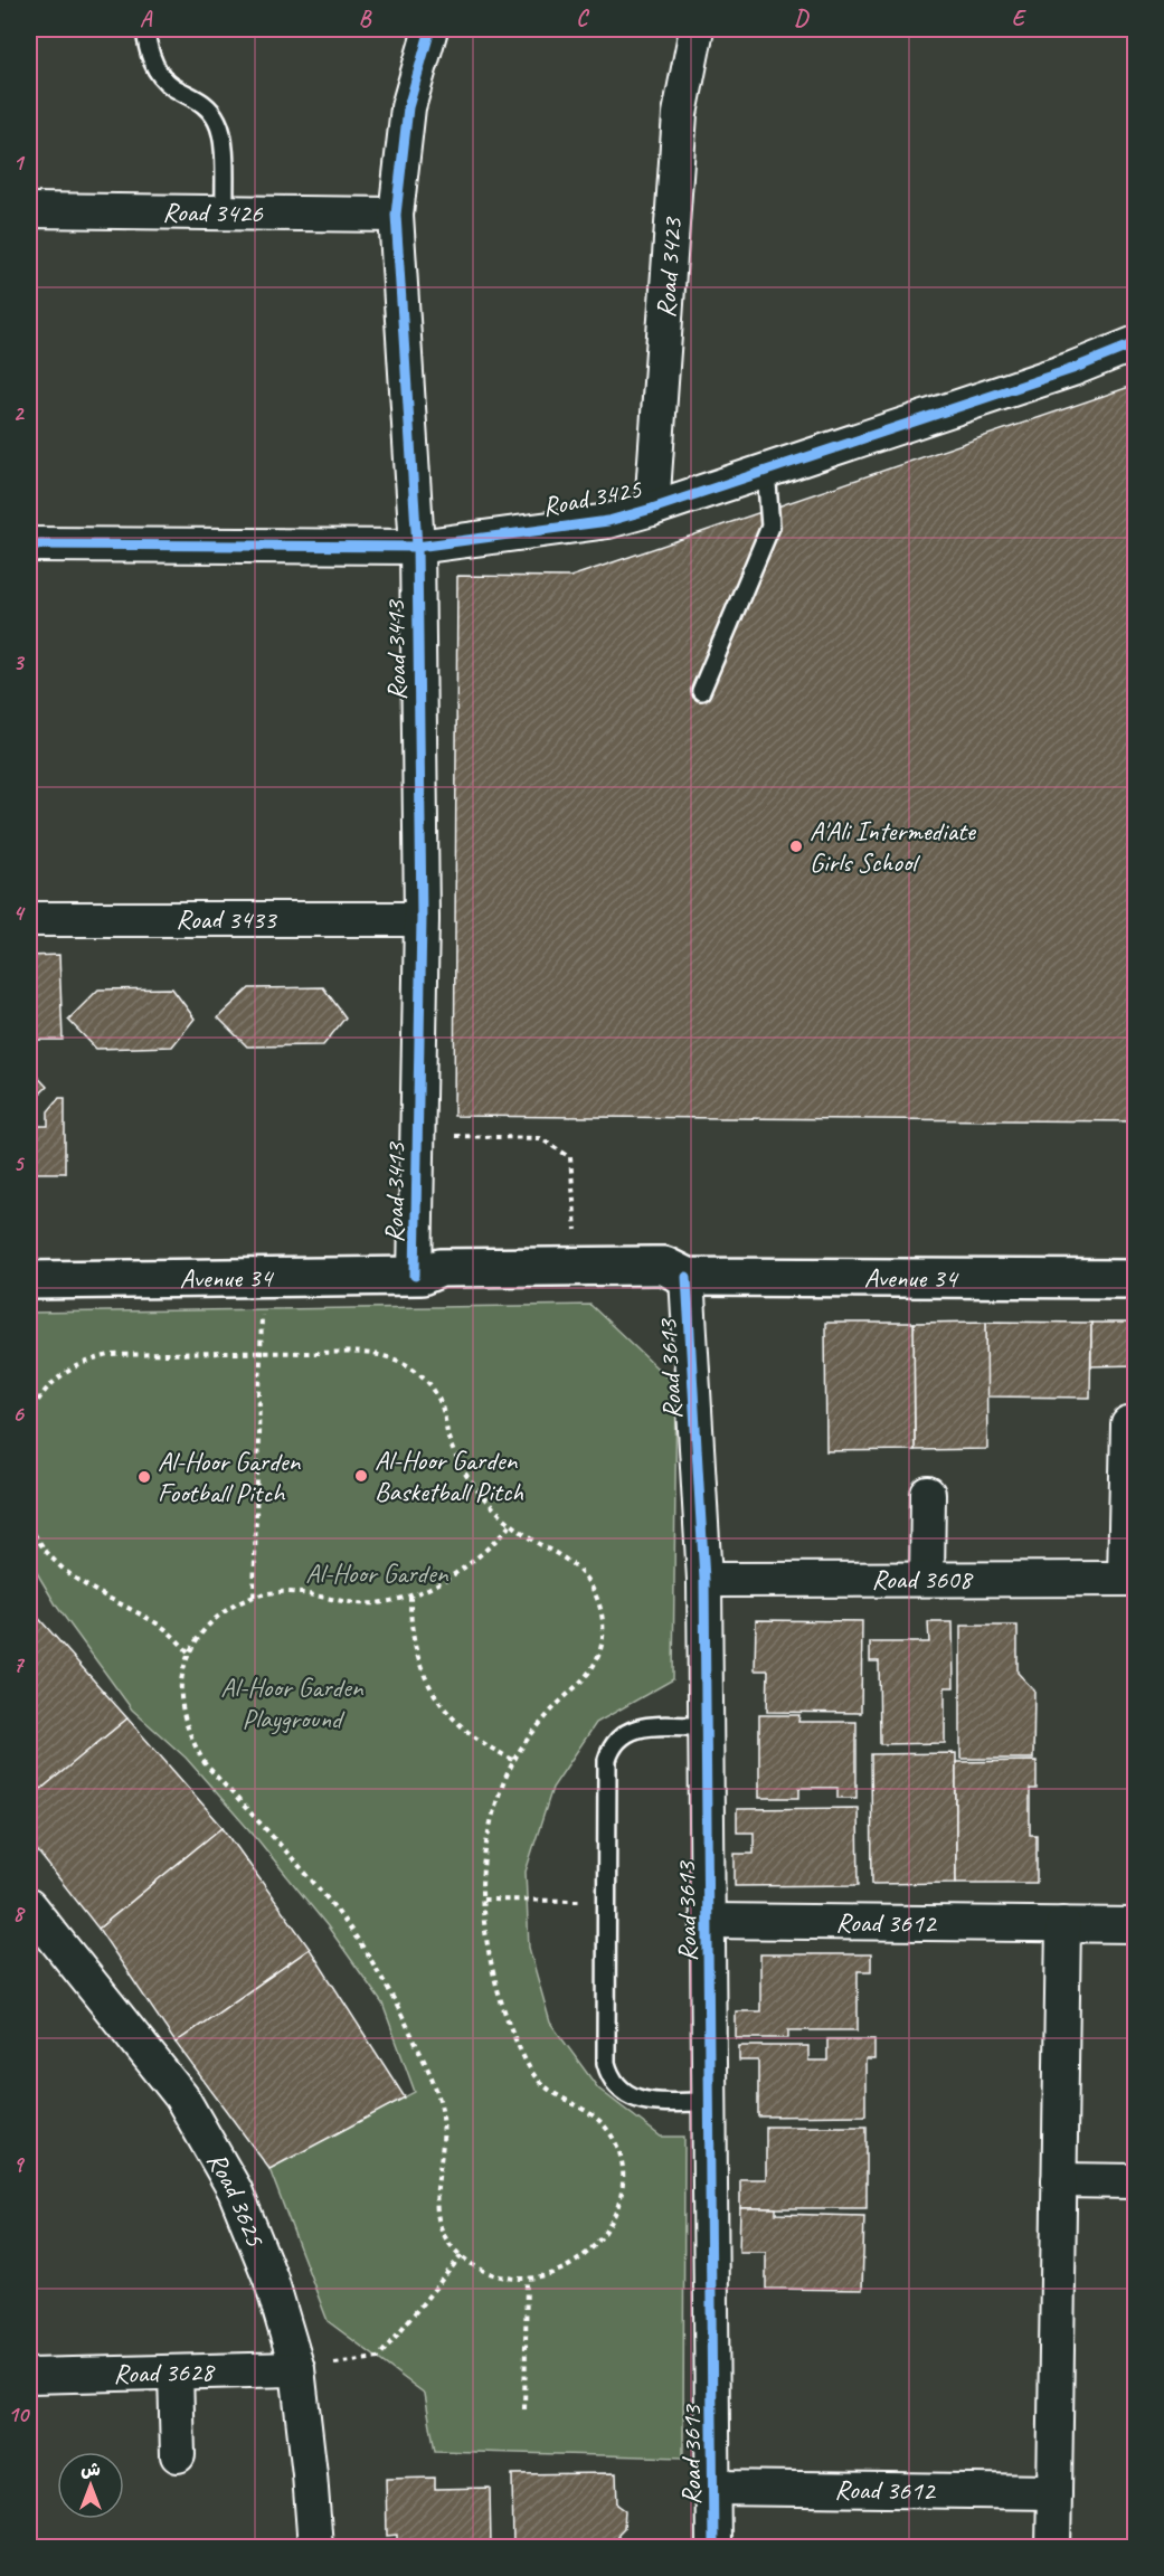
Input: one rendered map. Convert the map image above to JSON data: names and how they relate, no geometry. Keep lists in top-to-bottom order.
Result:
{
  "streets": {
    "street": [
      "Road 3426",
      "Road 3423",
      "Road 3425",
      "Road 3413",
      "Road 3433",
      "Avenue 34",
      "Road 3613",
      "Road 3608",
      "Road 3612",
      "Road 3625",
      "Road 3628"
    ]
  },
  "crossings": [
    ["Road 3426", "Road 3413"],
    ["Road 3423", "Road 3425"],
    ["Road 3425", "Road 3413"],
    ["Road 3413", "Road 3433"],
    ["Road 3413", "Avenue 34"],
    ["Avenue 34", "Road 3613"],
    ["Road 3613", "Road 3608"],
    ["Road 3613", "Road 3612"],
    ["Road 3625", "Road 3628"]
  ],
  "parks": ["Al-Hoor Garden", "Al-Hoor Garden Playground"],
  "places": ["A'Ali Intermediate Girls School", "Al-Hoor Garden Basketball Pitch", "Al-Hoor Garden Football Pitch"],
  "north": "top",
  "grid": {
    "columns": [
      "A",
      "B",
      "C",
      "D",
      "E"
    ],
    "rows": [
      "1",
      "2",
      "3",
      "4",
      "5",
      "6",
      "7",
      "8",
      "9",
      "10"
    ]
  }
}
